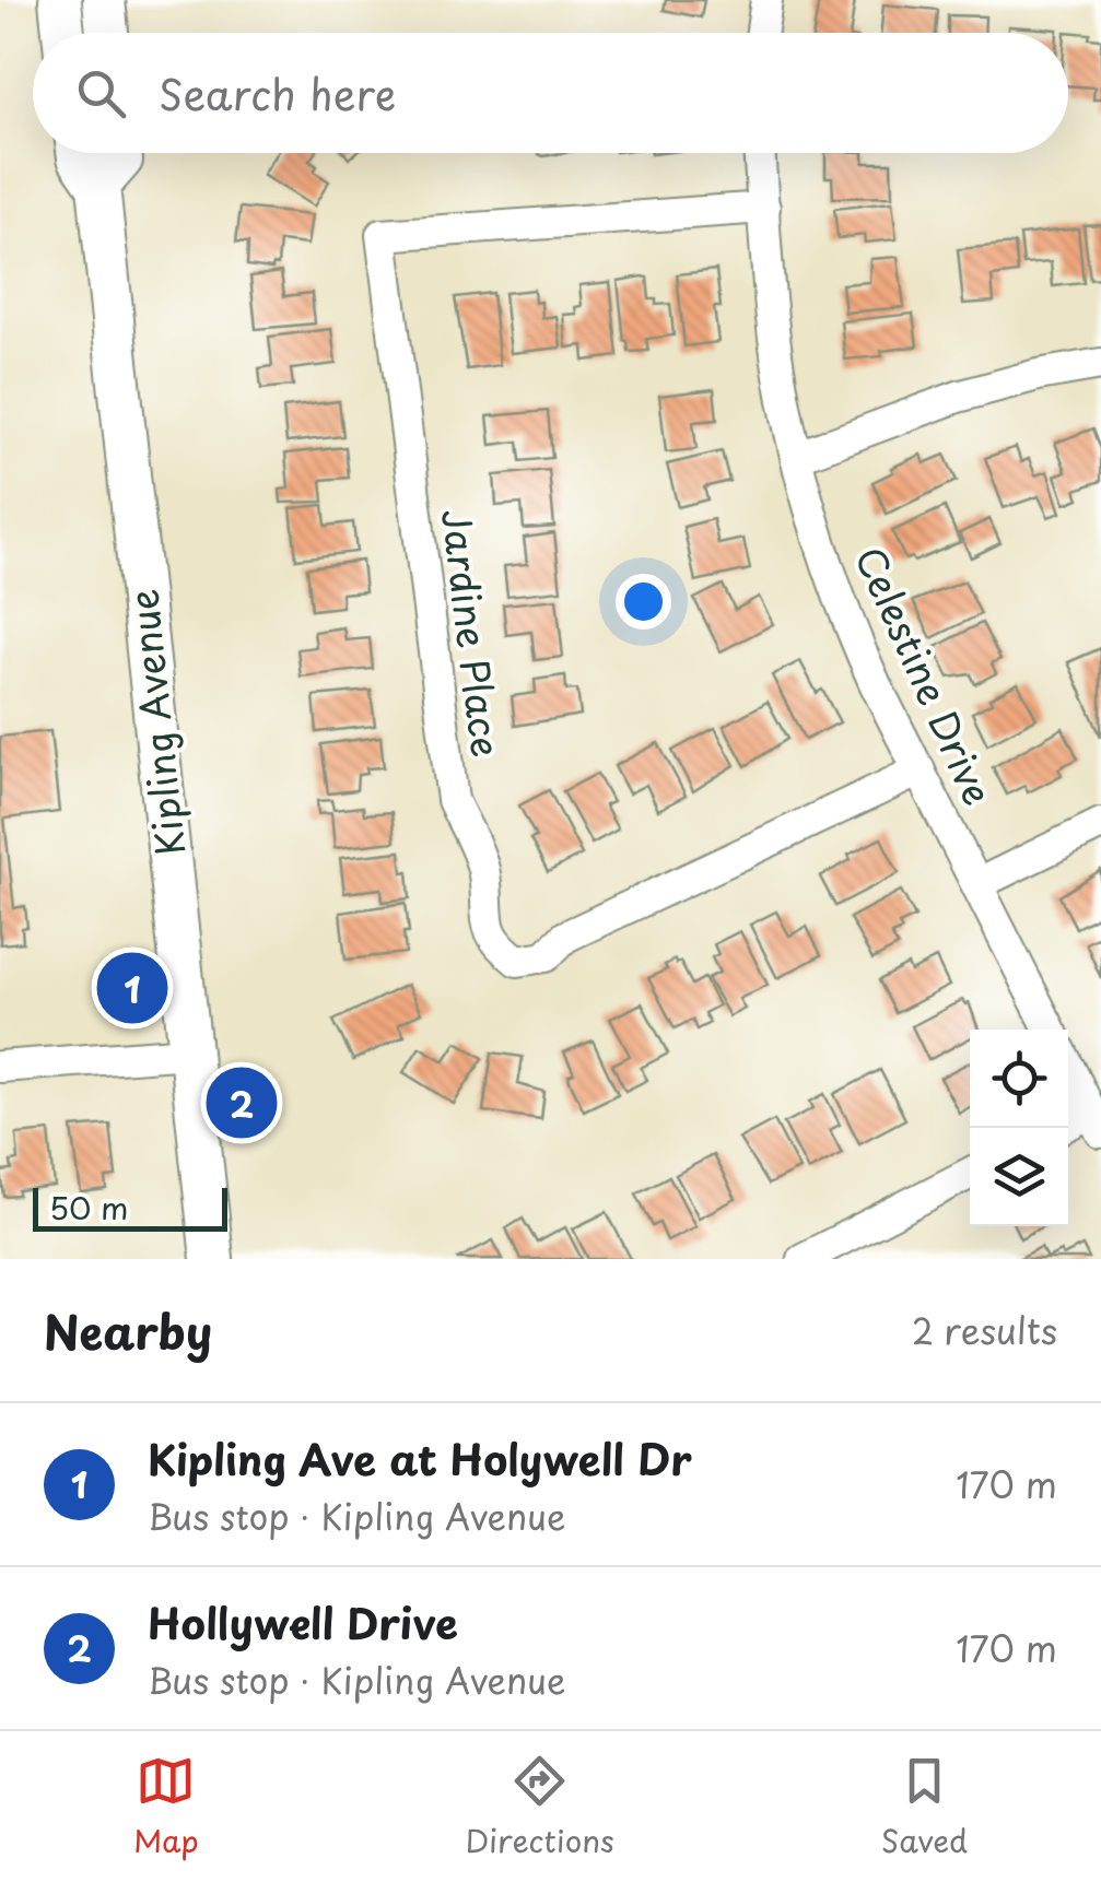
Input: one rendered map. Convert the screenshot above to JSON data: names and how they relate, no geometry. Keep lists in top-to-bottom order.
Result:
{
  "streets": {
    "main road": ["Kipling Avenue"],
    "street": ["Jardine Place", "Celestine Drive"]
  },
  "crossings": [
    ["Jardine Place", "Celestine Drive"]
  ],
  "scale_bar": "50 m",
  "page": {
    "search": "Search here",
    "pins": ["1", "2"],
    "scale": "50 m",
    "heading": ["Nearby", "2 results"],
    "list": [
      {
        "mark": "1",
        "name": "Kipling Ave at Holywell Dr",
        "note": "Bus stop · Kipling Avenue",
        "value": "170 m"
      },
      {
        "mark": "2",
        "name": "Hollywell Drive",
        "note": "Bus stop · Kipling Avenue",
        "value": "170 m"
      }
    ],
    "nav": ["Map", "Directions", "Saved"]
  }
}
